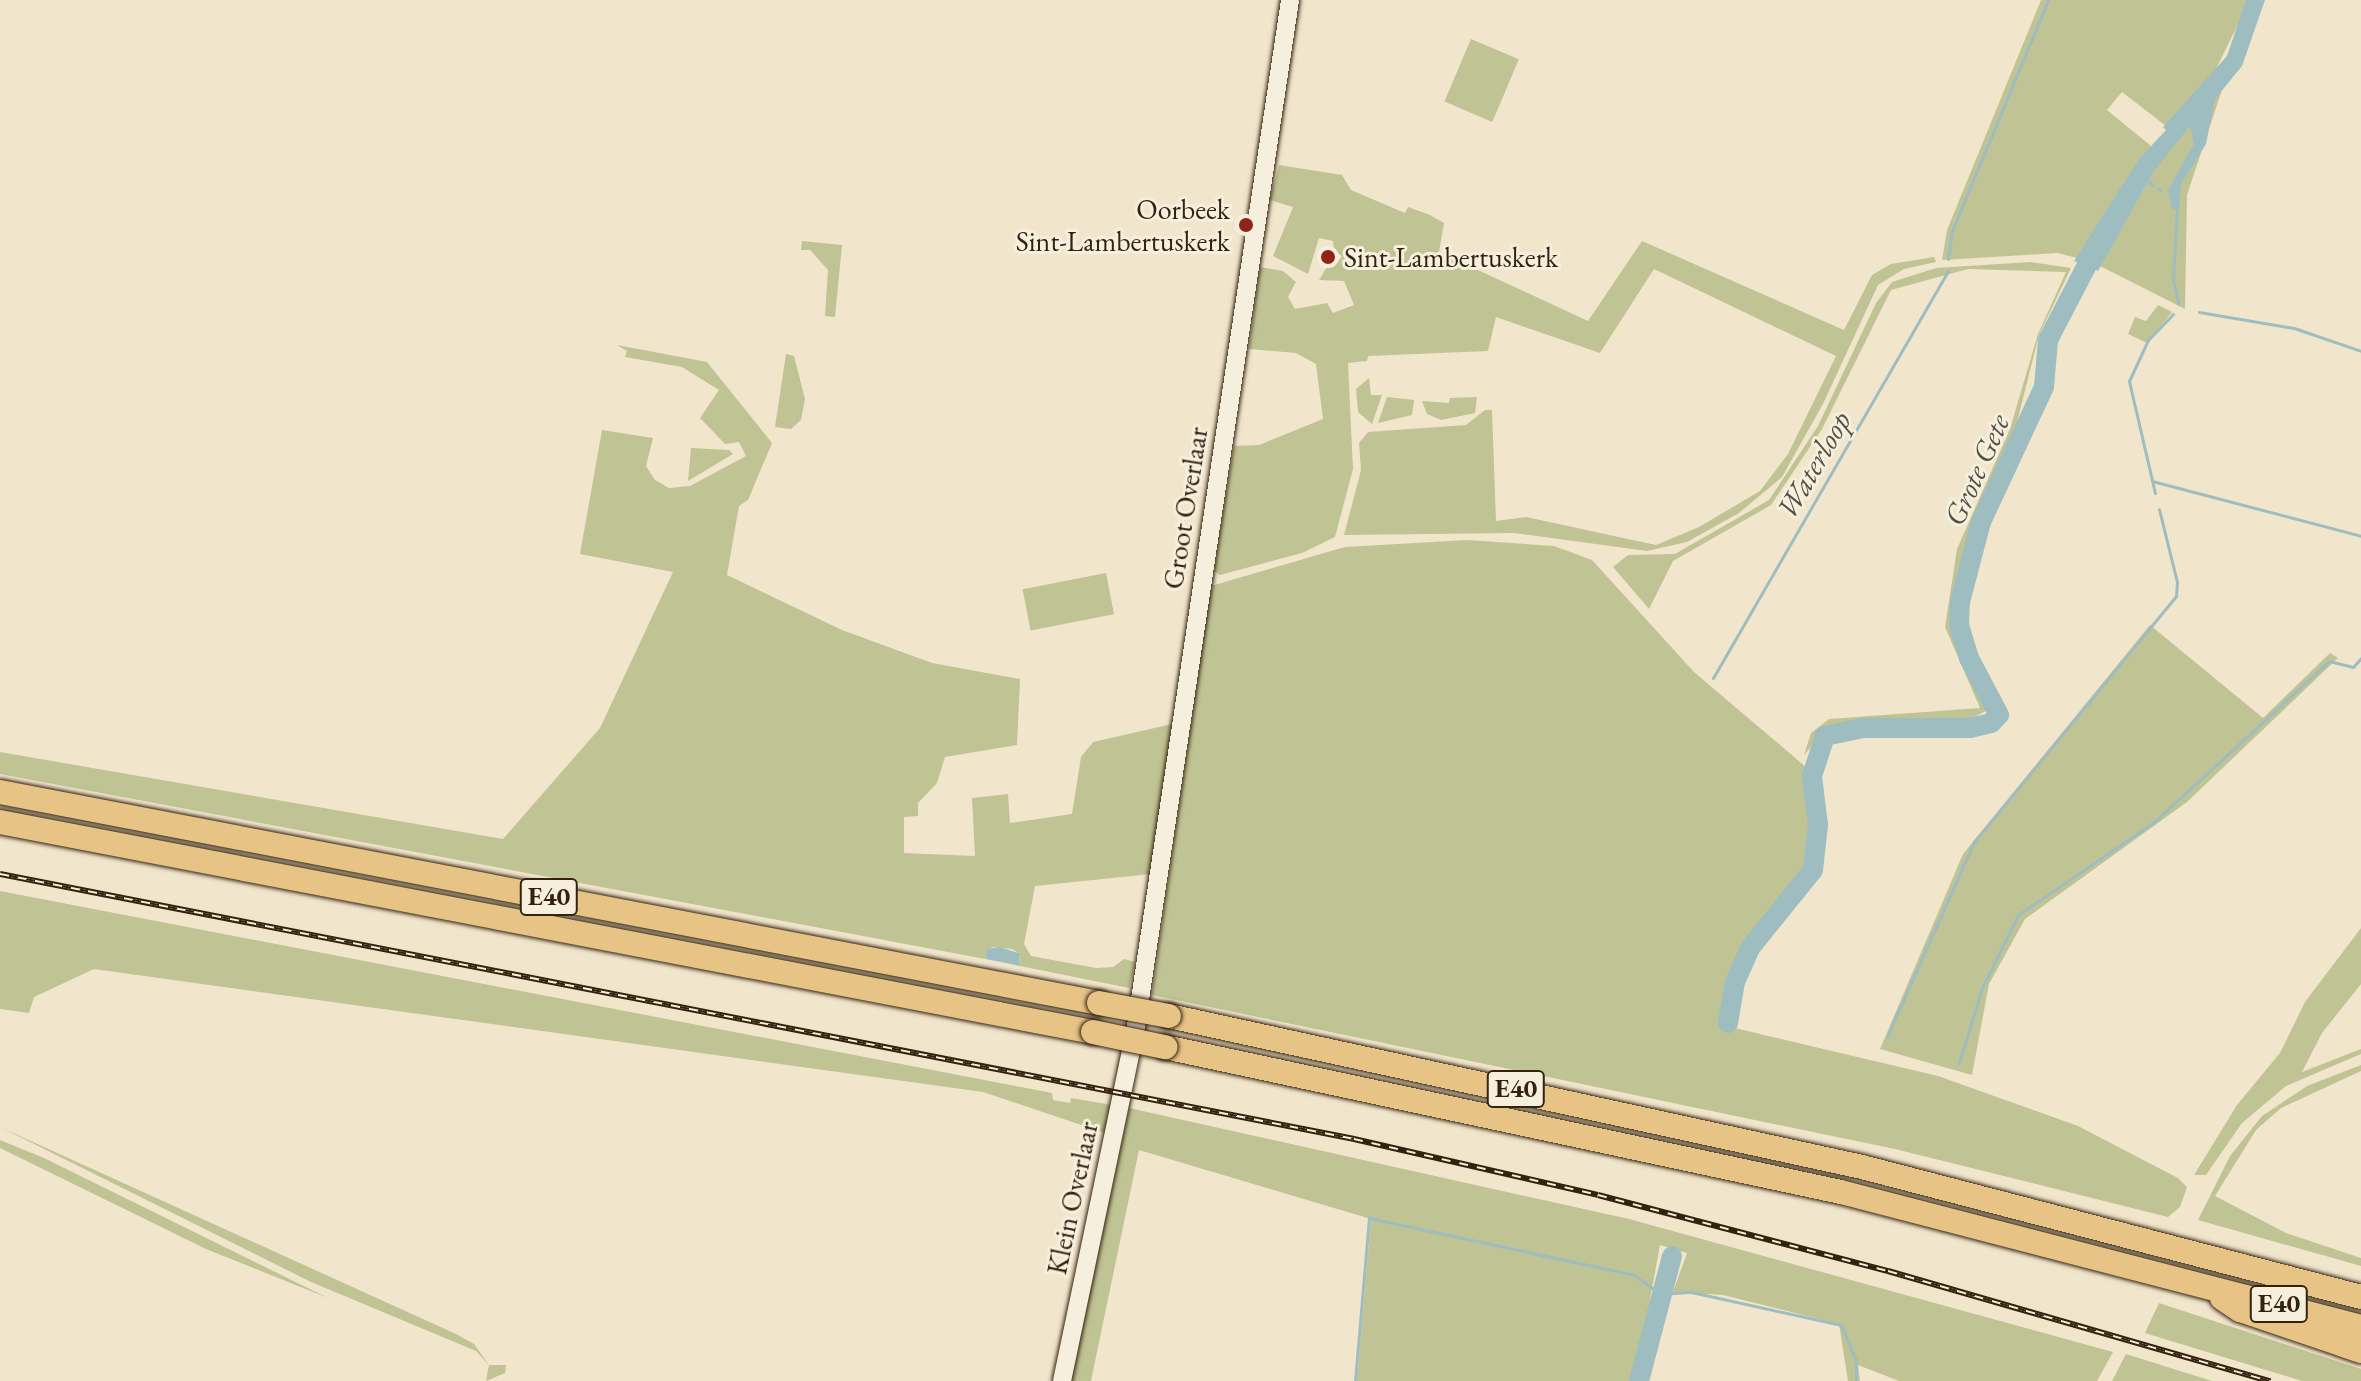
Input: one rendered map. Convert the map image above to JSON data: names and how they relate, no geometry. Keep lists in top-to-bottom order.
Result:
{
  "streets": {
    "highway": ["E40"],
    "main road": ["Groot Overlaar", "Klein Overlaar"]
  },
  "crossings": [
    ["Groot Overlaar", "Klein Overlaar"]
  ],
  "water": ["Waterloop", "Grote Gete"],
  "places": ["Oorbeek Sint-Lambertuskerk", "Sint-Lambertuskerk"]
}
